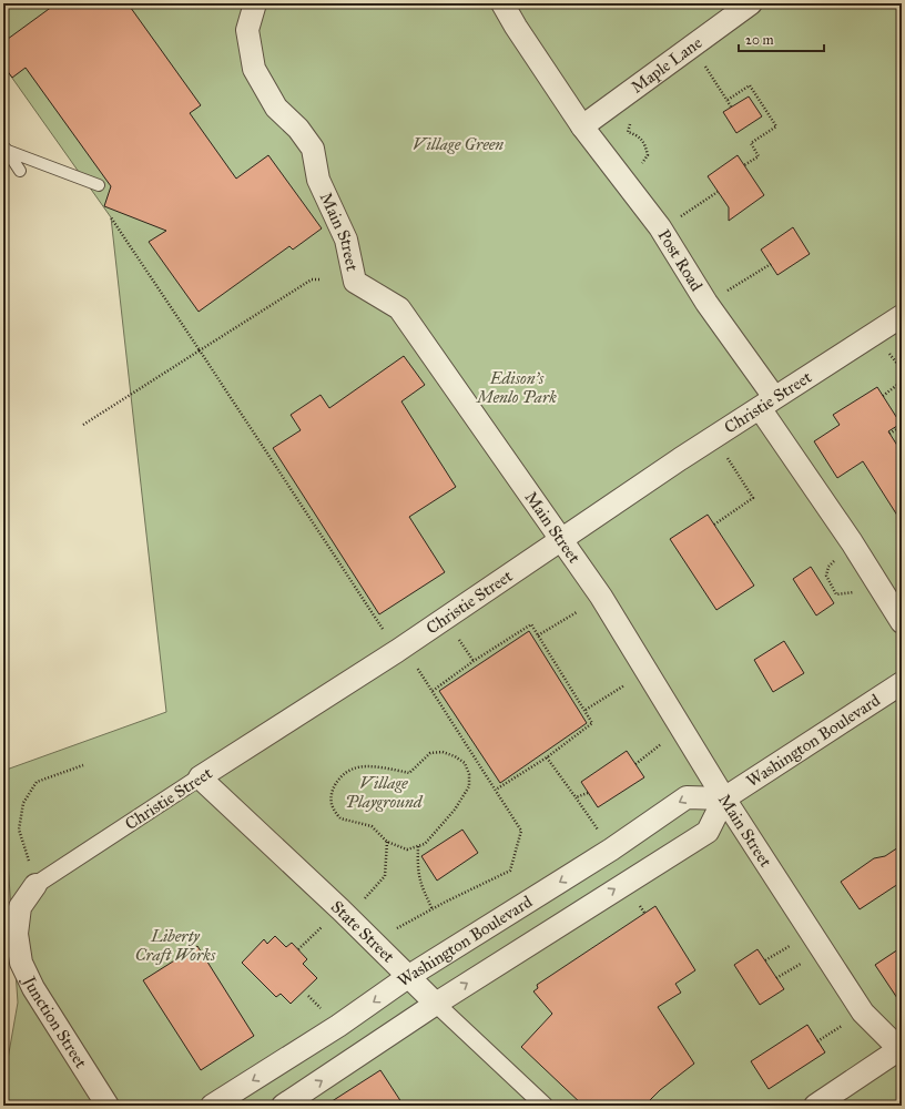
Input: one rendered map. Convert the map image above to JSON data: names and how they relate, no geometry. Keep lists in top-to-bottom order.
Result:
{
  "streets": {
    "street": [
      "Maple Lane",
      "Main Street",
      "Post Road",
      "Christie Street",
      "Washington Boulevard",
      "State Street",
      "Junction Street"
    ]
  },
  "crossings": [
    ["Maple Lane", "Post Road"],
    ["Main Street", "Christie Street"],
    ["Main Street", "Washington Boulevard"],
    ["Post Road", "Christie Street"],
    ["Christie Street", "State Street"],
    ["Christie Street", "Junction Street"],
    ["Washington Boulevard", "State Street"]
  ],
  "parks": [
    "Village Green",
    "Edison's Menlo Park",
    "Village Playground",
    "Liberty Craft Works"
  ],
  "scale_bar": "20 m"
}
